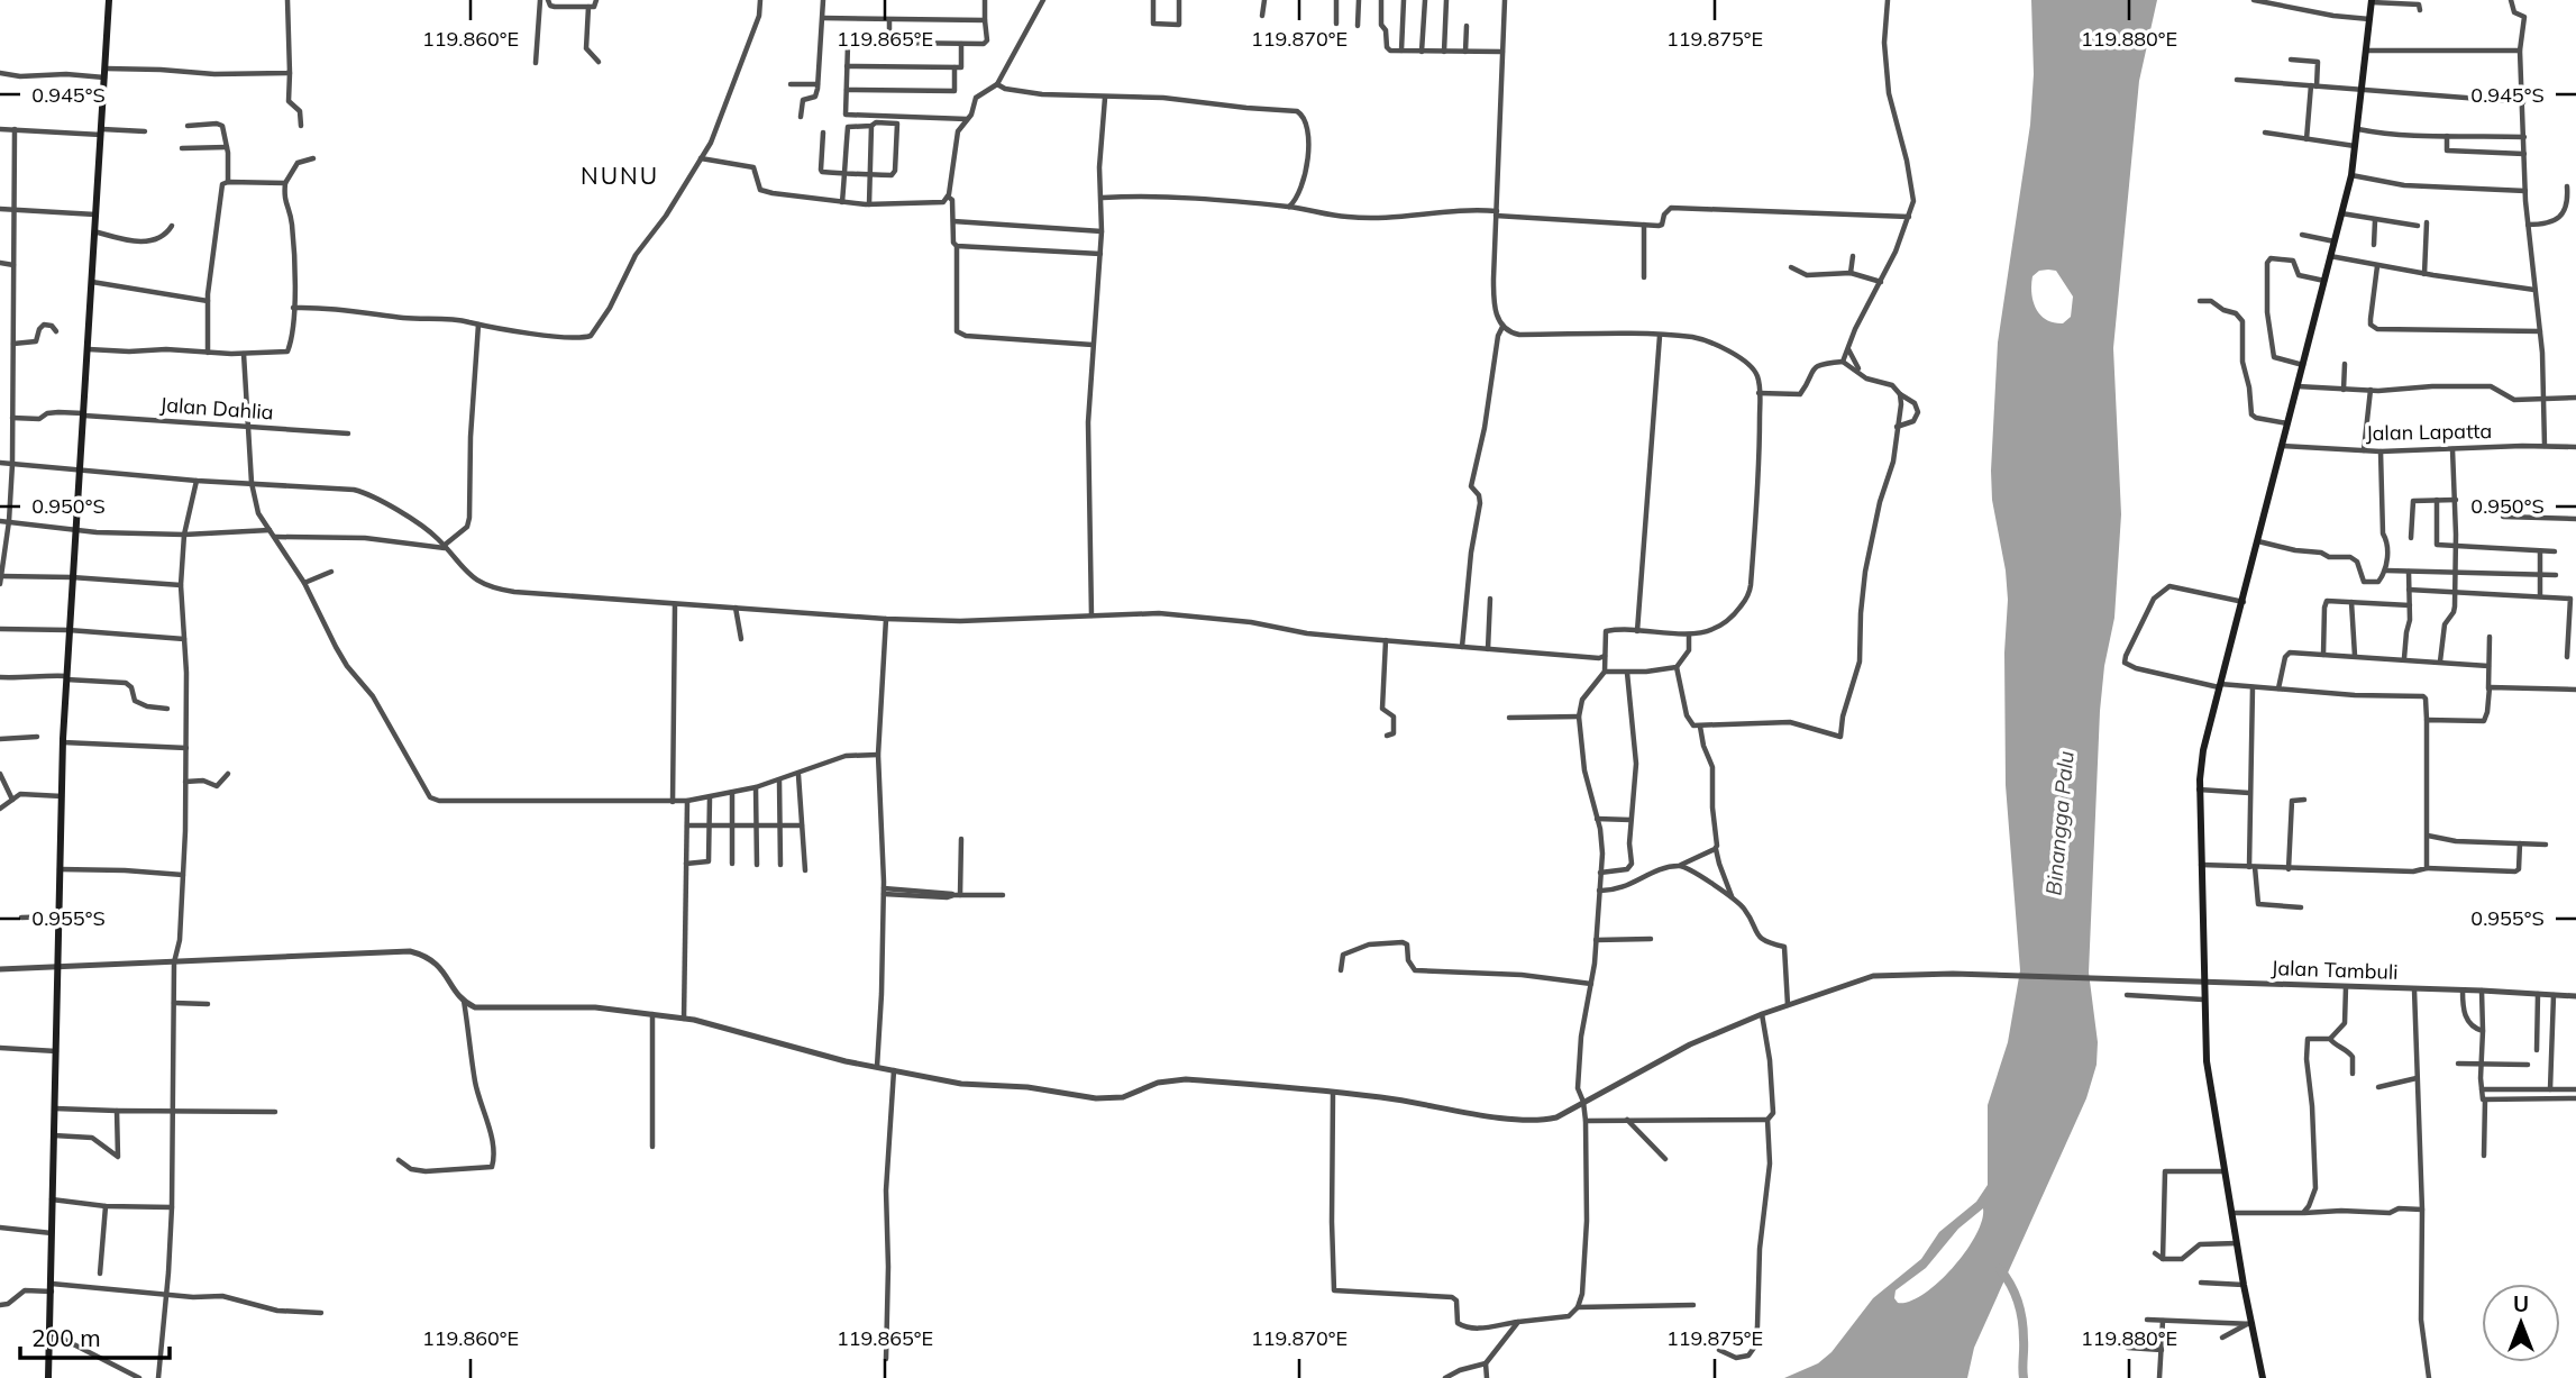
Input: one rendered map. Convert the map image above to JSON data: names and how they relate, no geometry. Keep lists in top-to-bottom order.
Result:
{
  "streets": {
    "street": ["Jalan Dahlia", "Jalan Lapatta", "Jalan Tambuli"]
  },
  "districts": ["NUNU"],
  "water": ["Binangga Palu"],
  "scale_bar": "200 m",
  "north": "top",
  "coordinates": [
    "119.860°E",
    "119.865°E",
    "119.870°E",
    "119.875°E",
    "119.880°E",
    "0.945°S",
    "0.950°S",
    "0.955°S"
  ]
}
